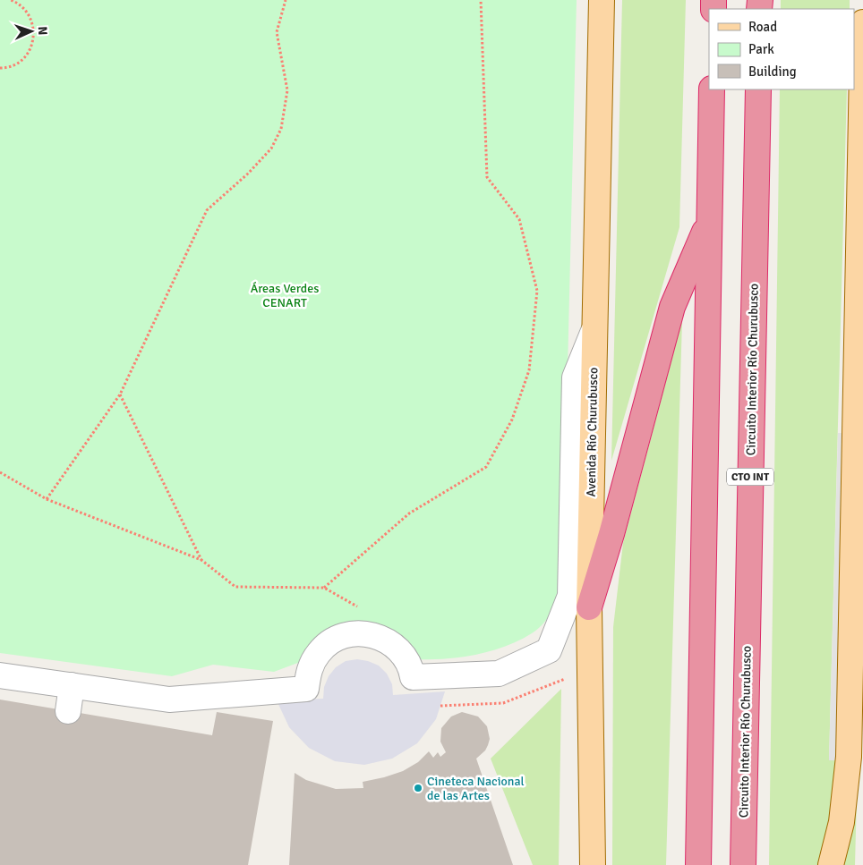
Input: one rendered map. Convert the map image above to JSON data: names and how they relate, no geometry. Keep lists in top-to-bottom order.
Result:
{
  "streets": {
    "highway": ["Circuito Interior Río Churubusco", "CTO INT"],
    "main road": ["Avenida Río Churubusco"]
  },
  "parks": ["Áreas Verdes CENART"],
  "places": ["Cineteca Nacional de las Artes"],
  "legend": ["Road", "Park", "Building"],
  "north": "right"
}
